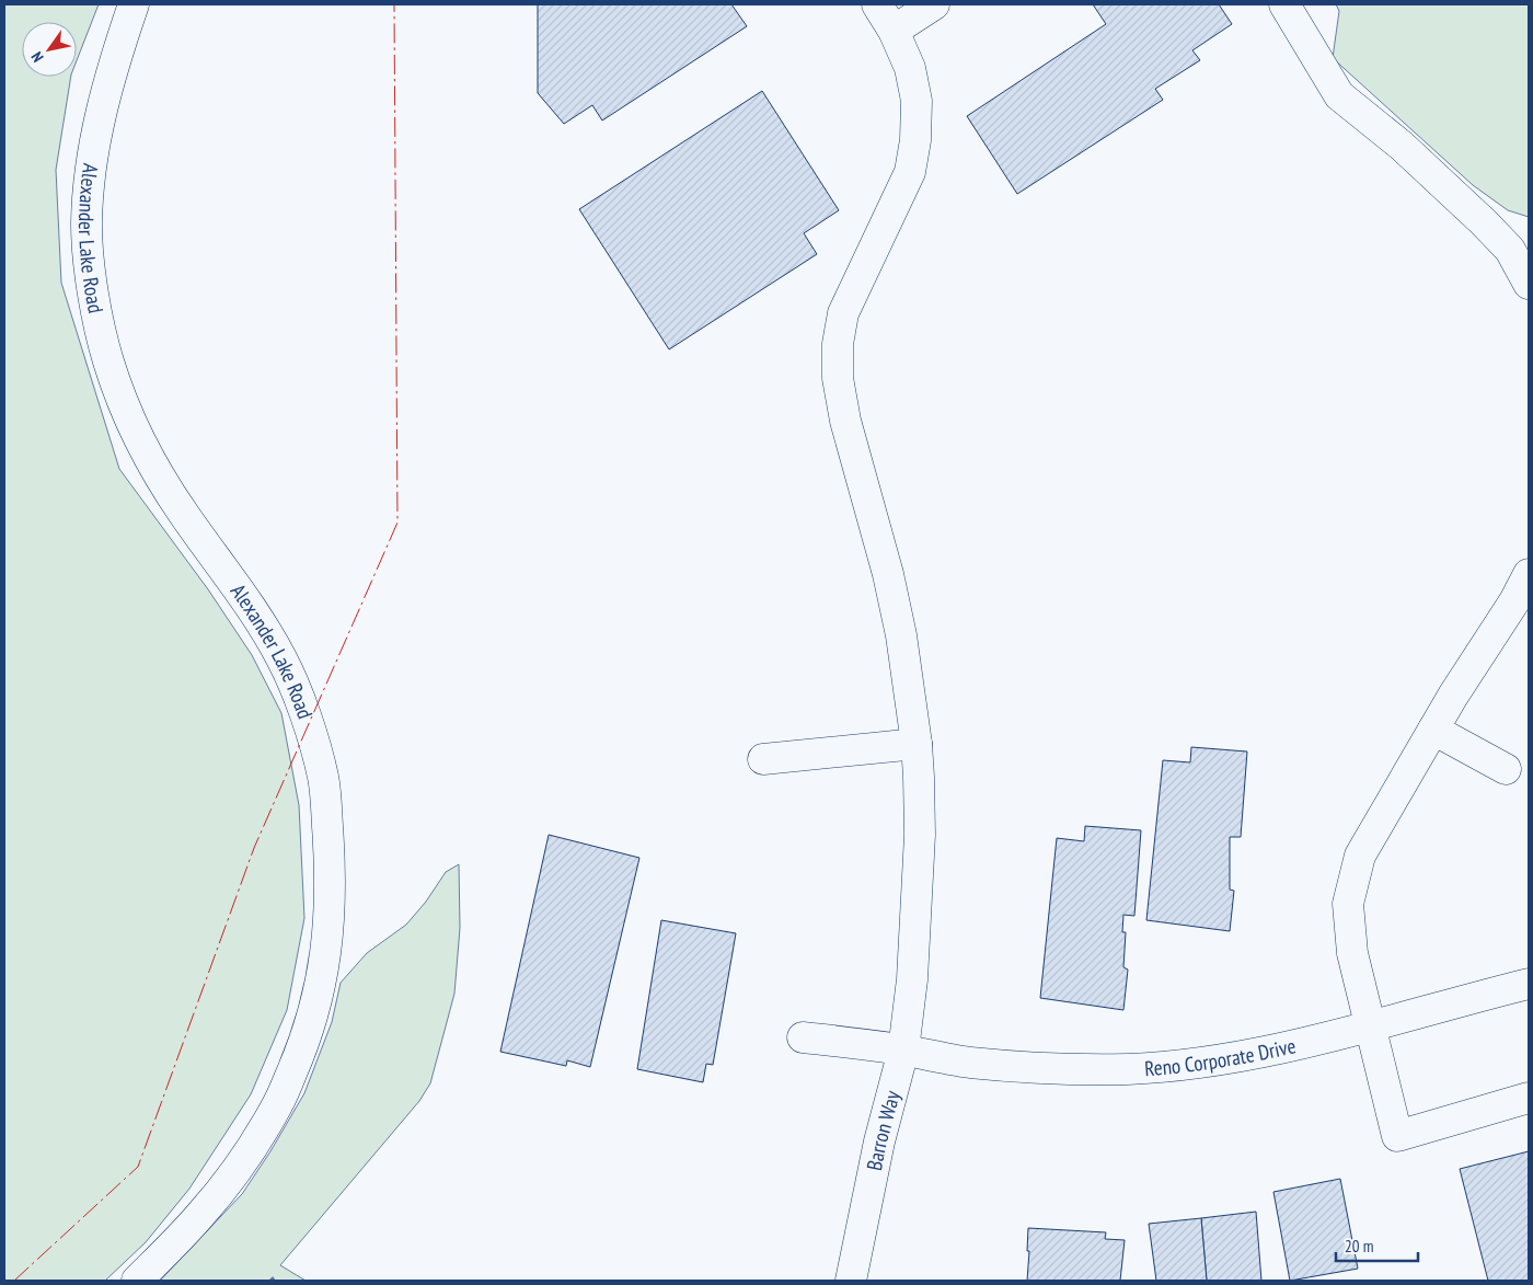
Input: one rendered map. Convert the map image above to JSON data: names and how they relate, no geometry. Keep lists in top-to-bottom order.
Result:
{
  "streets": {
    "street": ["Alexander Lake Road", "Reno Corporate Drive", "Barron Way"]
  },
  "crossings": [
    ["Reno Corporate Drive", "Barron Way"]
  ],
  "scale_bar": "20 m",
  "north": "bottom left"
}
